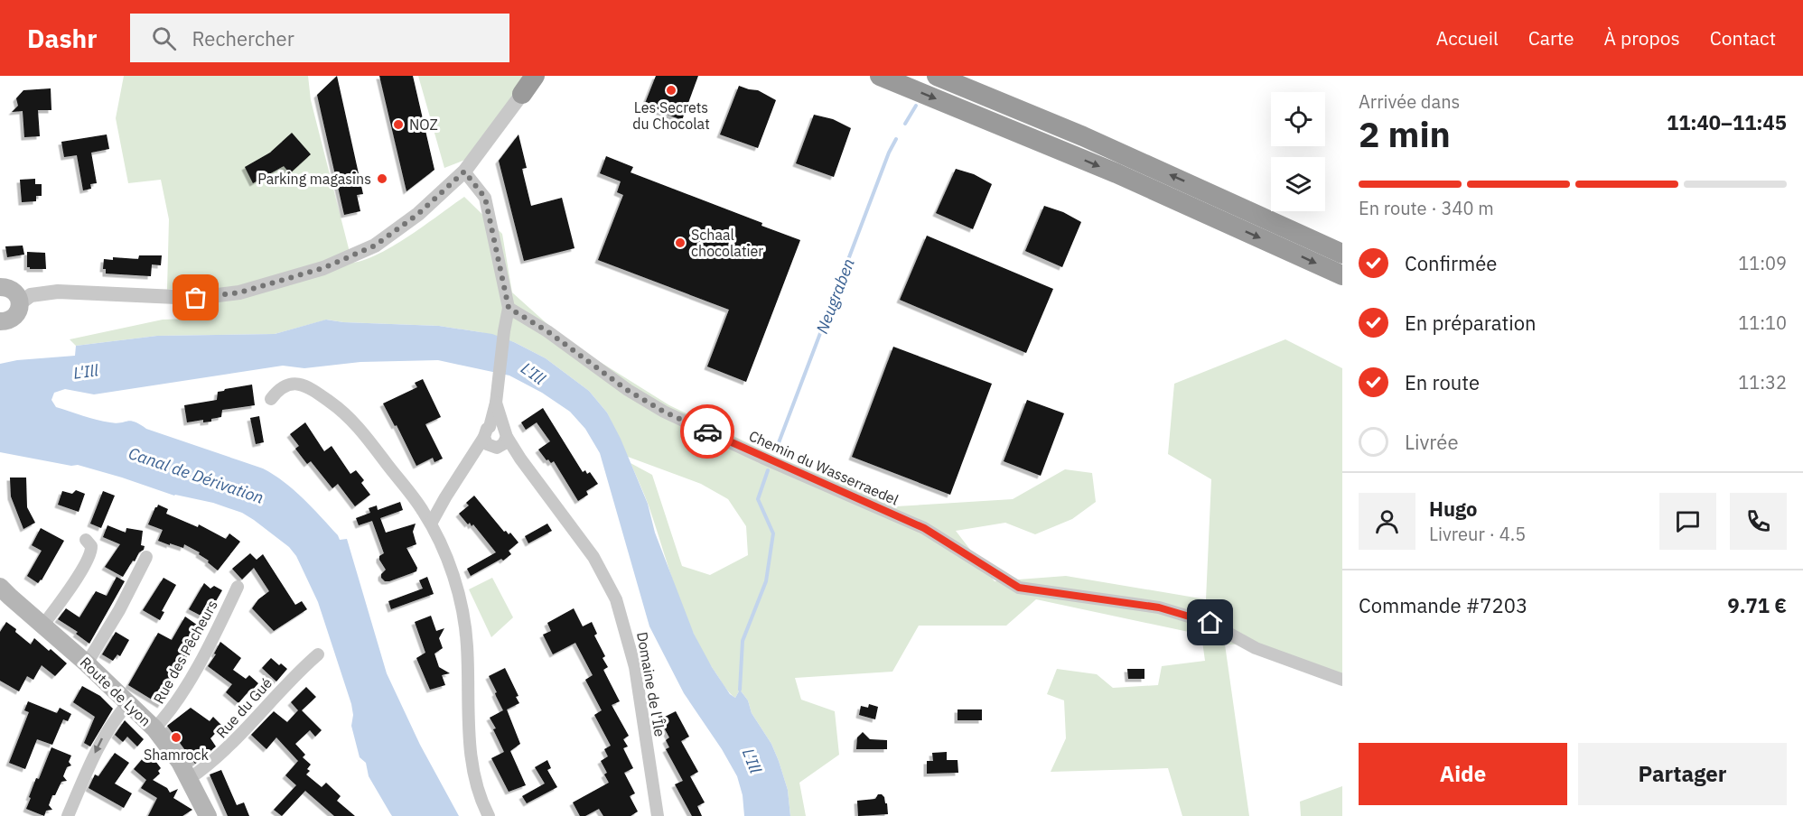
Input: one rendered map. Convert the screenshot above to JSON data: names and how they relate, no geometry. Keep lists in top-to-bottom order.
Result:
{
  "streets": {
    "main road": ["Route de Lyon"],
    "street": [
      "Chemin du Wasserraedel",
      "Rue des Pêcheurs",
      "Domaine de l'Île",
      "Rue du Gué"
    ]
  },
  "crossings": [
    ["Rue des Pêcheurs", "Route de Lyon"],
    ["Route de Lyon", "Rue du Gué"]
  ],
  "water": ["Neugraben", "L'Ill", "Canal de Dérivation"],
  "places": [
    "Les Secrets du Chocolat",
    "NOZ",
    "Parking magasins",
    "Schaal chocolatier",
    "Shamrock"
  ],
  "page": {
    "header": "Dashr",
    "search": "Rechercher",
    "nav": [
      "Accueil",
      "Carte",
      "À propos",
      "Contact"
    ],
    "heading": ["2 min", "Arrivée dans", "11:40–11:45"],
    "panel": [
      "Hugo",
      "Livreur · 4.5",
      "Commande #7203",
      "9.71 €"
    ],
    "bar": "En route · 340 m",
    "list": [
      ["Confirmée", "11:09"],
      ["En préparation", "11:10"],
      ["En route", "11:32"],
      "Livrée"
    ],
    "buttons": ["Aide", "Partager"]
  }
}
